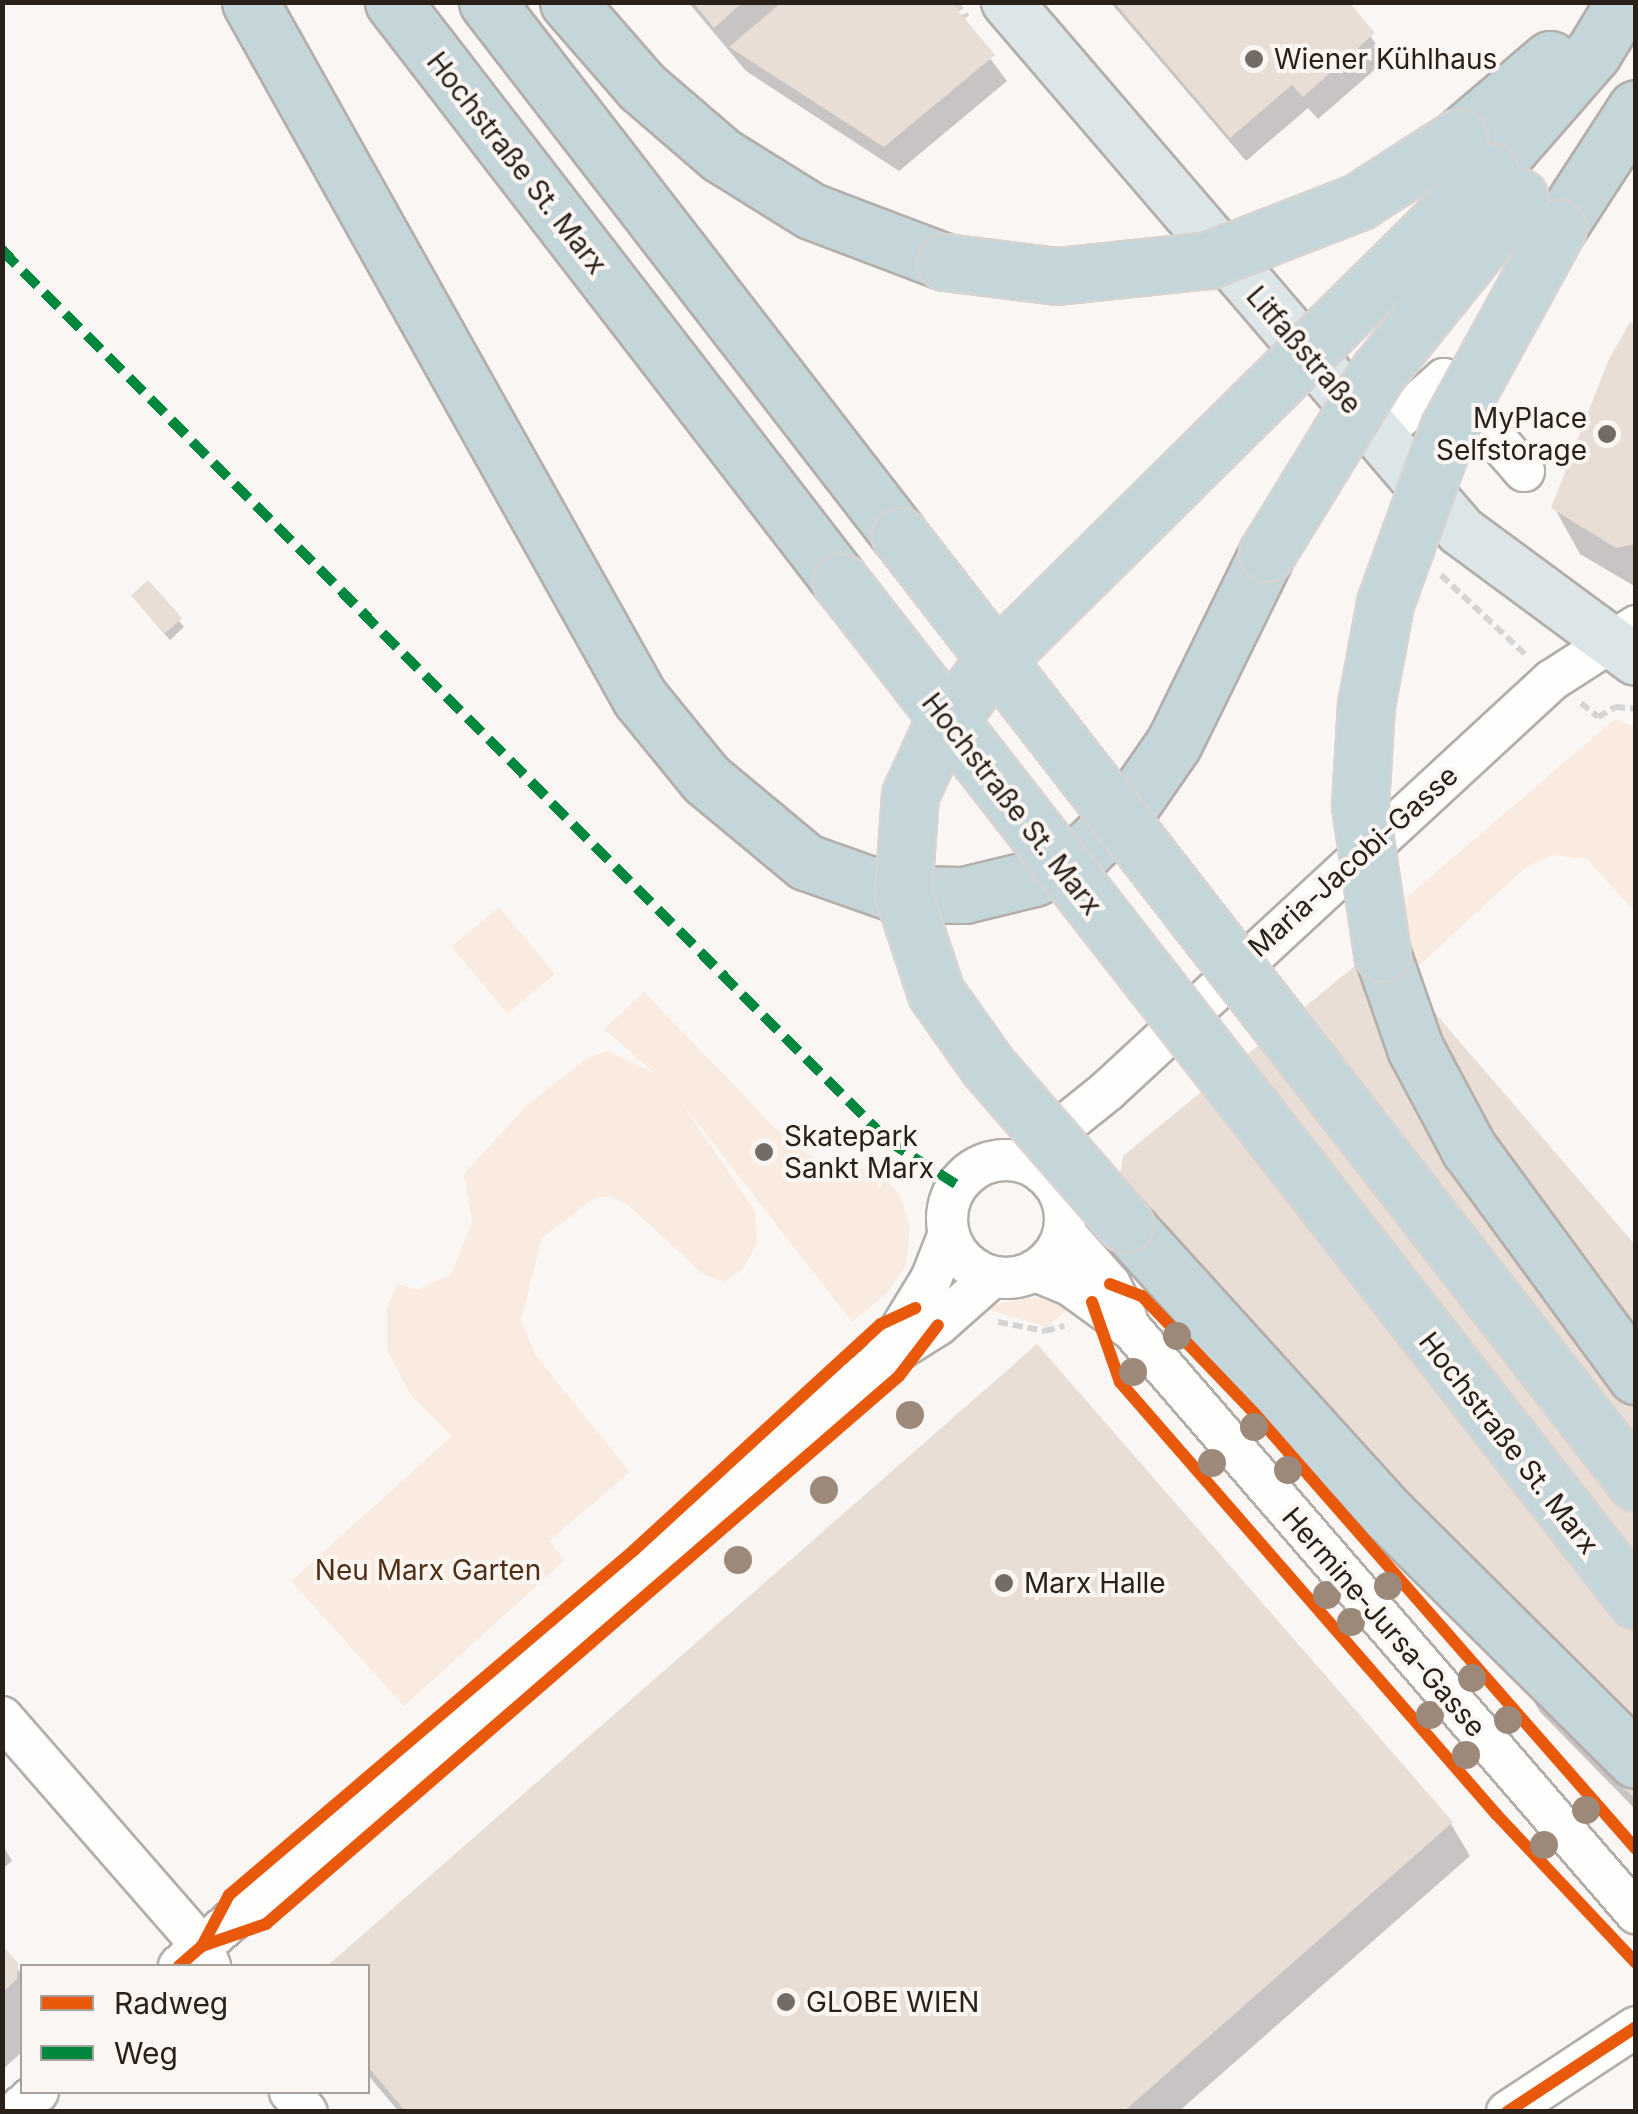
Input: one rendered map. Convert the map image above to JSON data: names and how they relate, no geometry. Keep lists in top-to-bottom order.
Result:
{
  "streets": {
    "highway": ["Hochstraße St. Marx"],
    "main road": ["Litfaßstraße"],
    "street": ["Maria-Jacobi-Gasse", "Hermine-Jursa-Gasse"]
  },
  "crossings": [
    ["Litfaßstraße", "Maria-Jacobi-Gasse"],
    ["Maria-Jacobi-Gasse", "Hermine-Jursa-Gasse"]
  ],
  "parks": ["Neu Marx Garten"],
  "places": [
    "Wiener Kühlhaus",
    "MyPlace Selfstorage",
    "Skatepark Sankt Marx",
    "Marx Halle",
    "GLOBE WIEN"
  ],
  "legend": ["Radweg", "Weg"]
}
